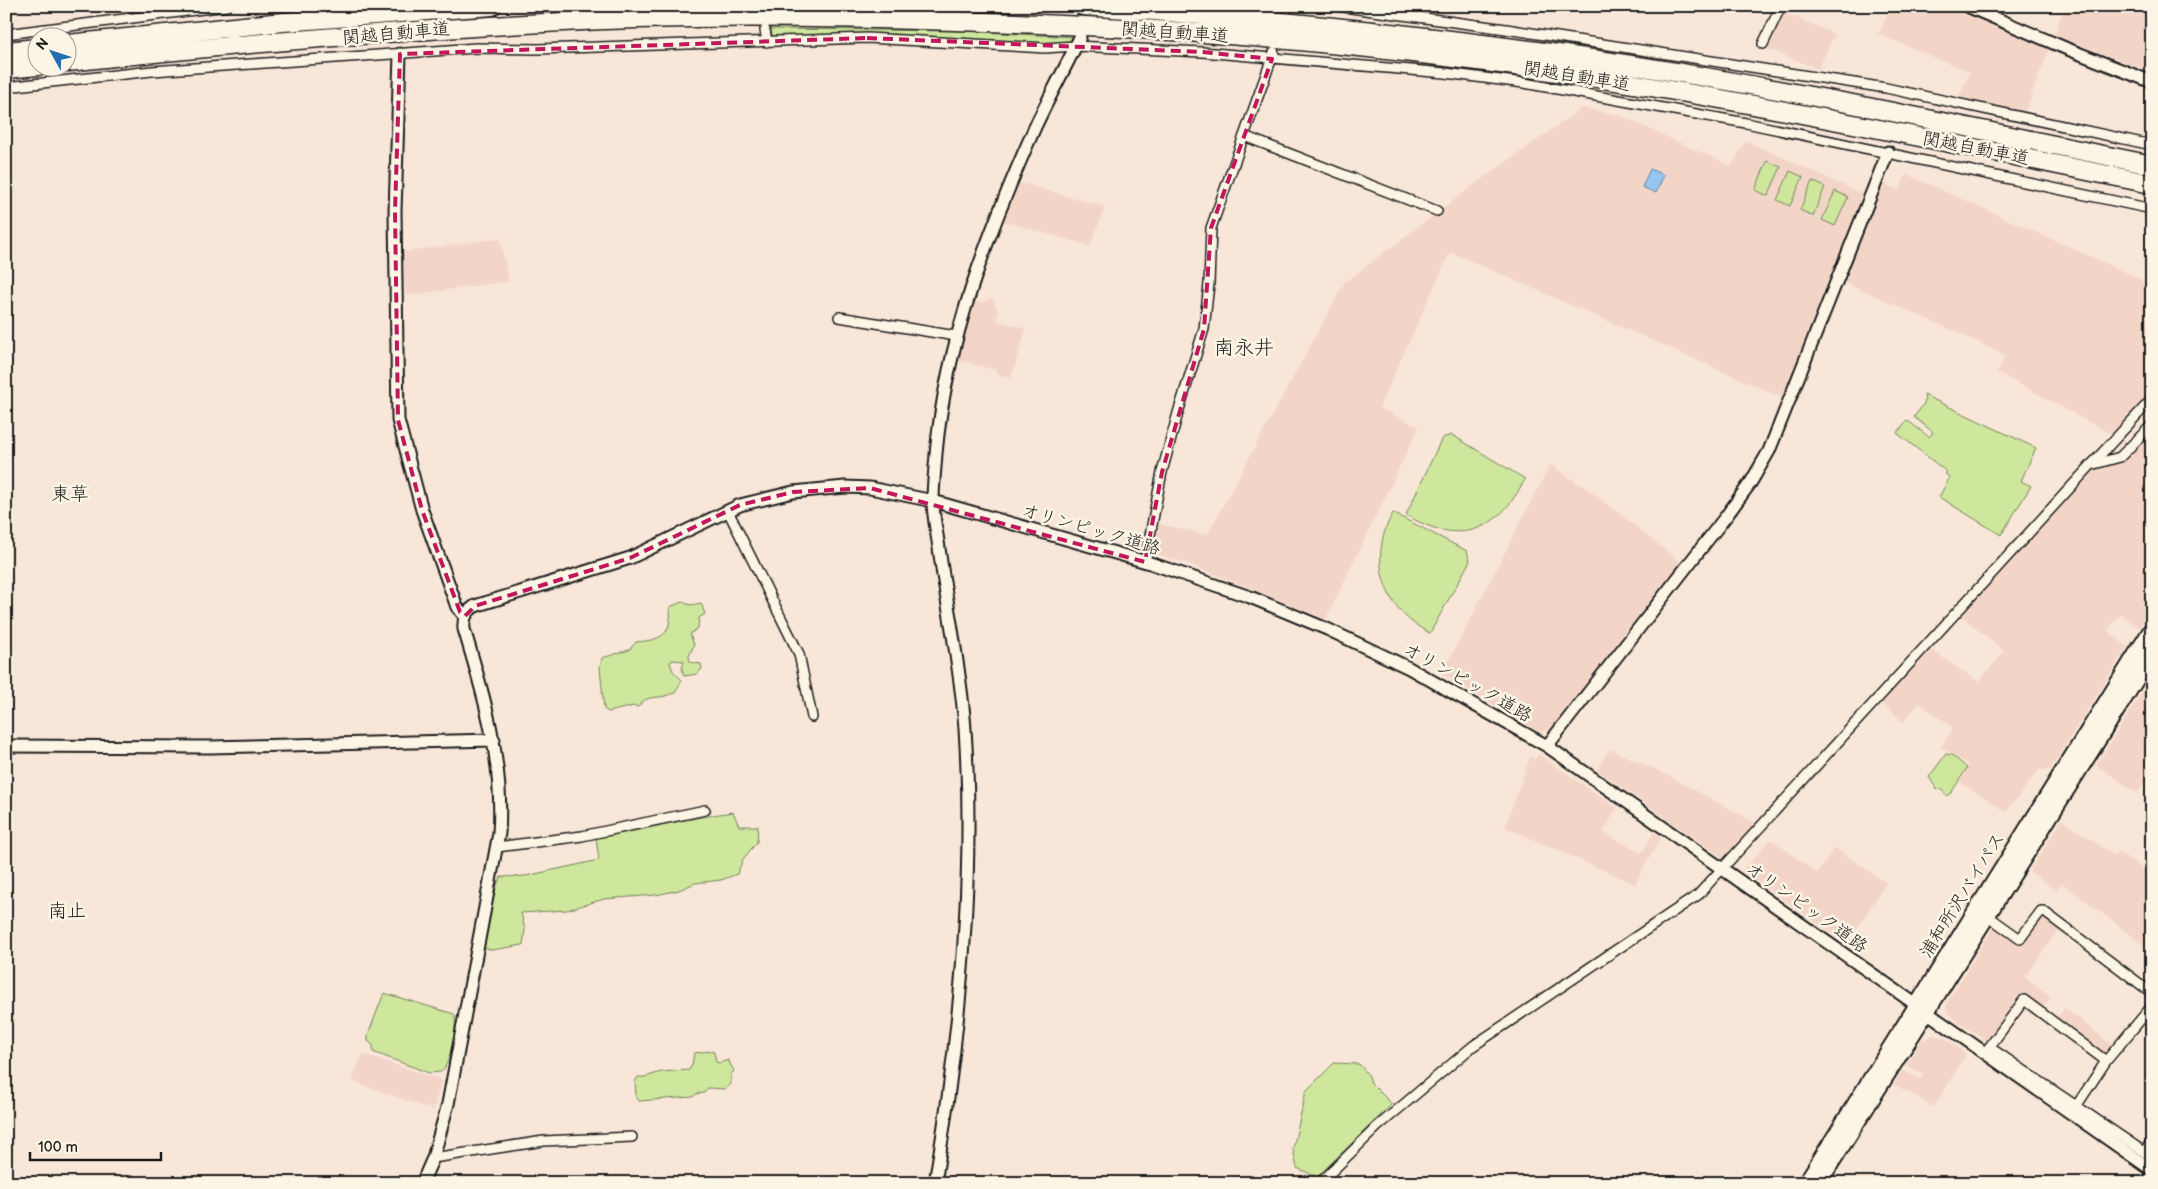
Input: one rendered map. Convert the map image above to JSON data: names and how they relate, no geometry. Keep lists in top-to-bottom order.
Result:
{
  "streets": {
    "highway": ["関越自動車道", "浦和所沢バイパス"],
    "street": ["オリンピック道路"]
  },
  "crossings": [
    ["オリンピック道路", "浦和所沢バイパス"]
  ],
  "districts": ["南永井", "東草", "南止"],
  "scale_bar": "100 m",
  "north": "top left"
}
